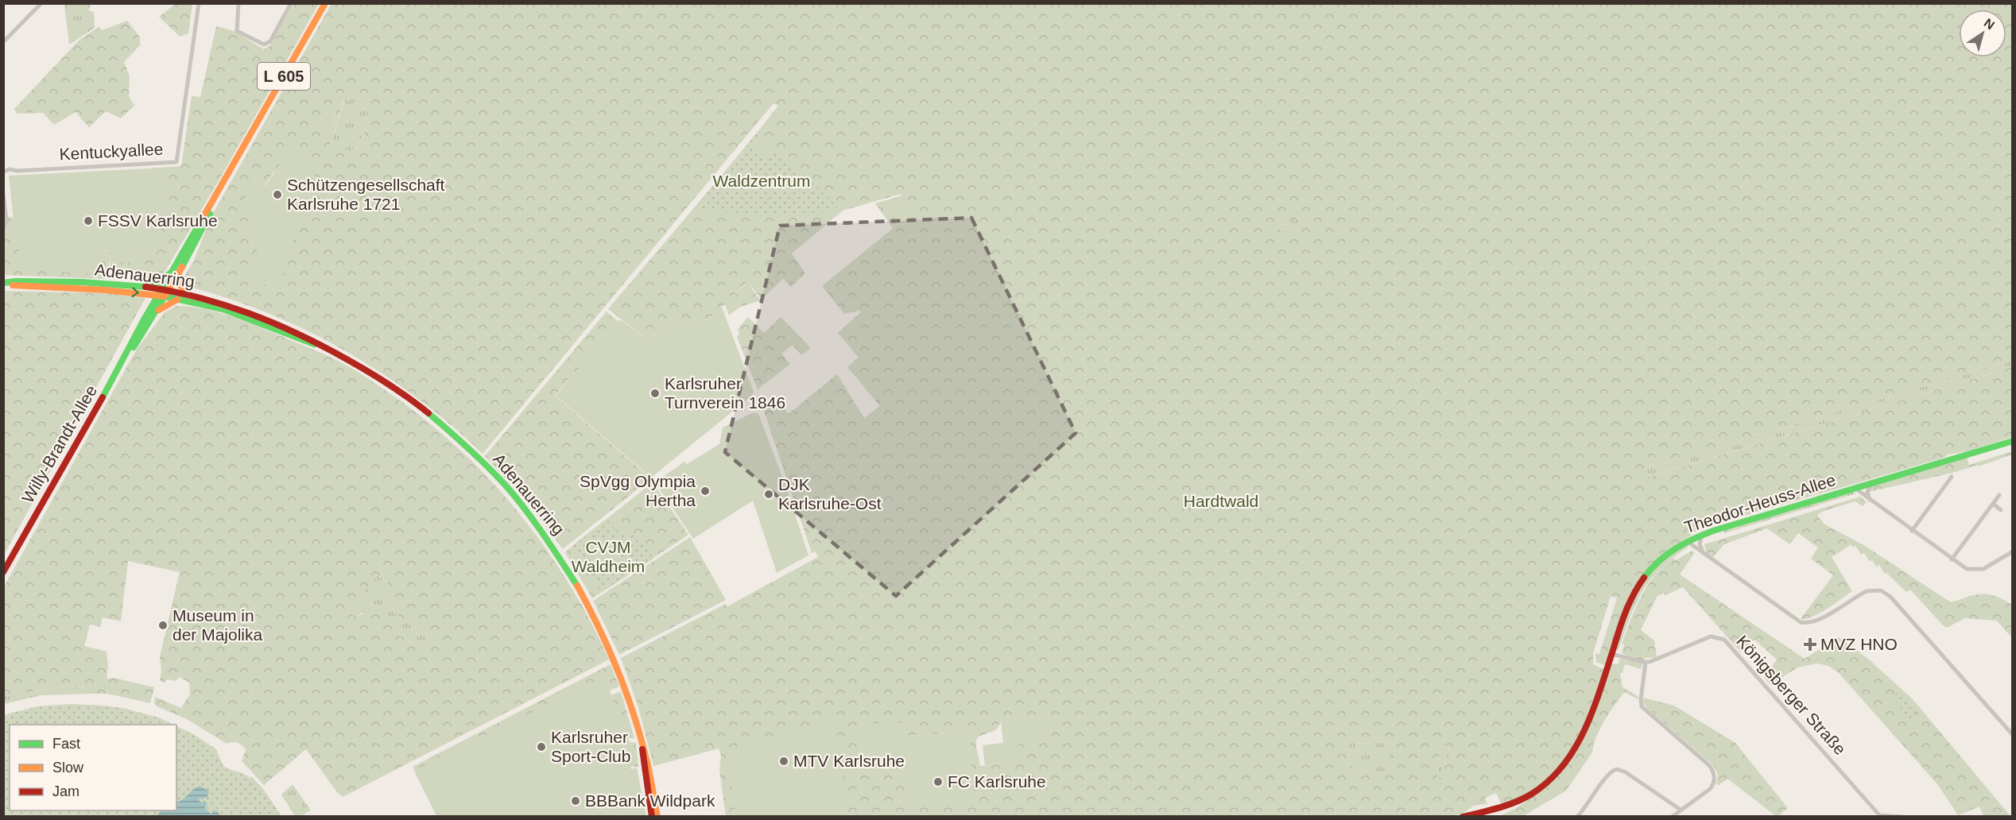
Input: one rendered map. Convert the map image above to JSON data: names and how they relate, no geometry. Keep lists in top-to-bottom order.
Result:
{
  "streets": {
    "main road": [
      "L 605",
      "Adenauerring",
      "Willy-Brandt-Allee",
      "Theodor-Heuss-Allee"
    ],
    "street": ["Kentuckyallee", "Königsberger Straße"]
  },
  "crossings": [
    ["Adenauerring", "Willy-Brandt-Allee"],
    ["Theodor-Heuss-Allee", "Königsberger Straße"]
  ],
  "parks": ["Waldzentrum", "Hardtwald", "CVJM Waldheim"],
  "places": {
    "other": [
      "Schützengesellschaft Karlsruhe 1721",
      "FSSV Karlsruhe",
      "Karlsruher Turnverein 1846",
      "SpVgg Olympia Hertha",
      "DJK Karlsruhe-Ost",
      "Museum in der Majolika",
      "Karlsruher Sport-Club",
      "MTV Karlsruhe",
      "FC Karlsruhe",
      "BBBank Wildpark"
    ],
    "health": ["MVZ HNO"]
  },
  "legend": ["Fast", "Slow", "Jam"],
  "north": "top right"
}
